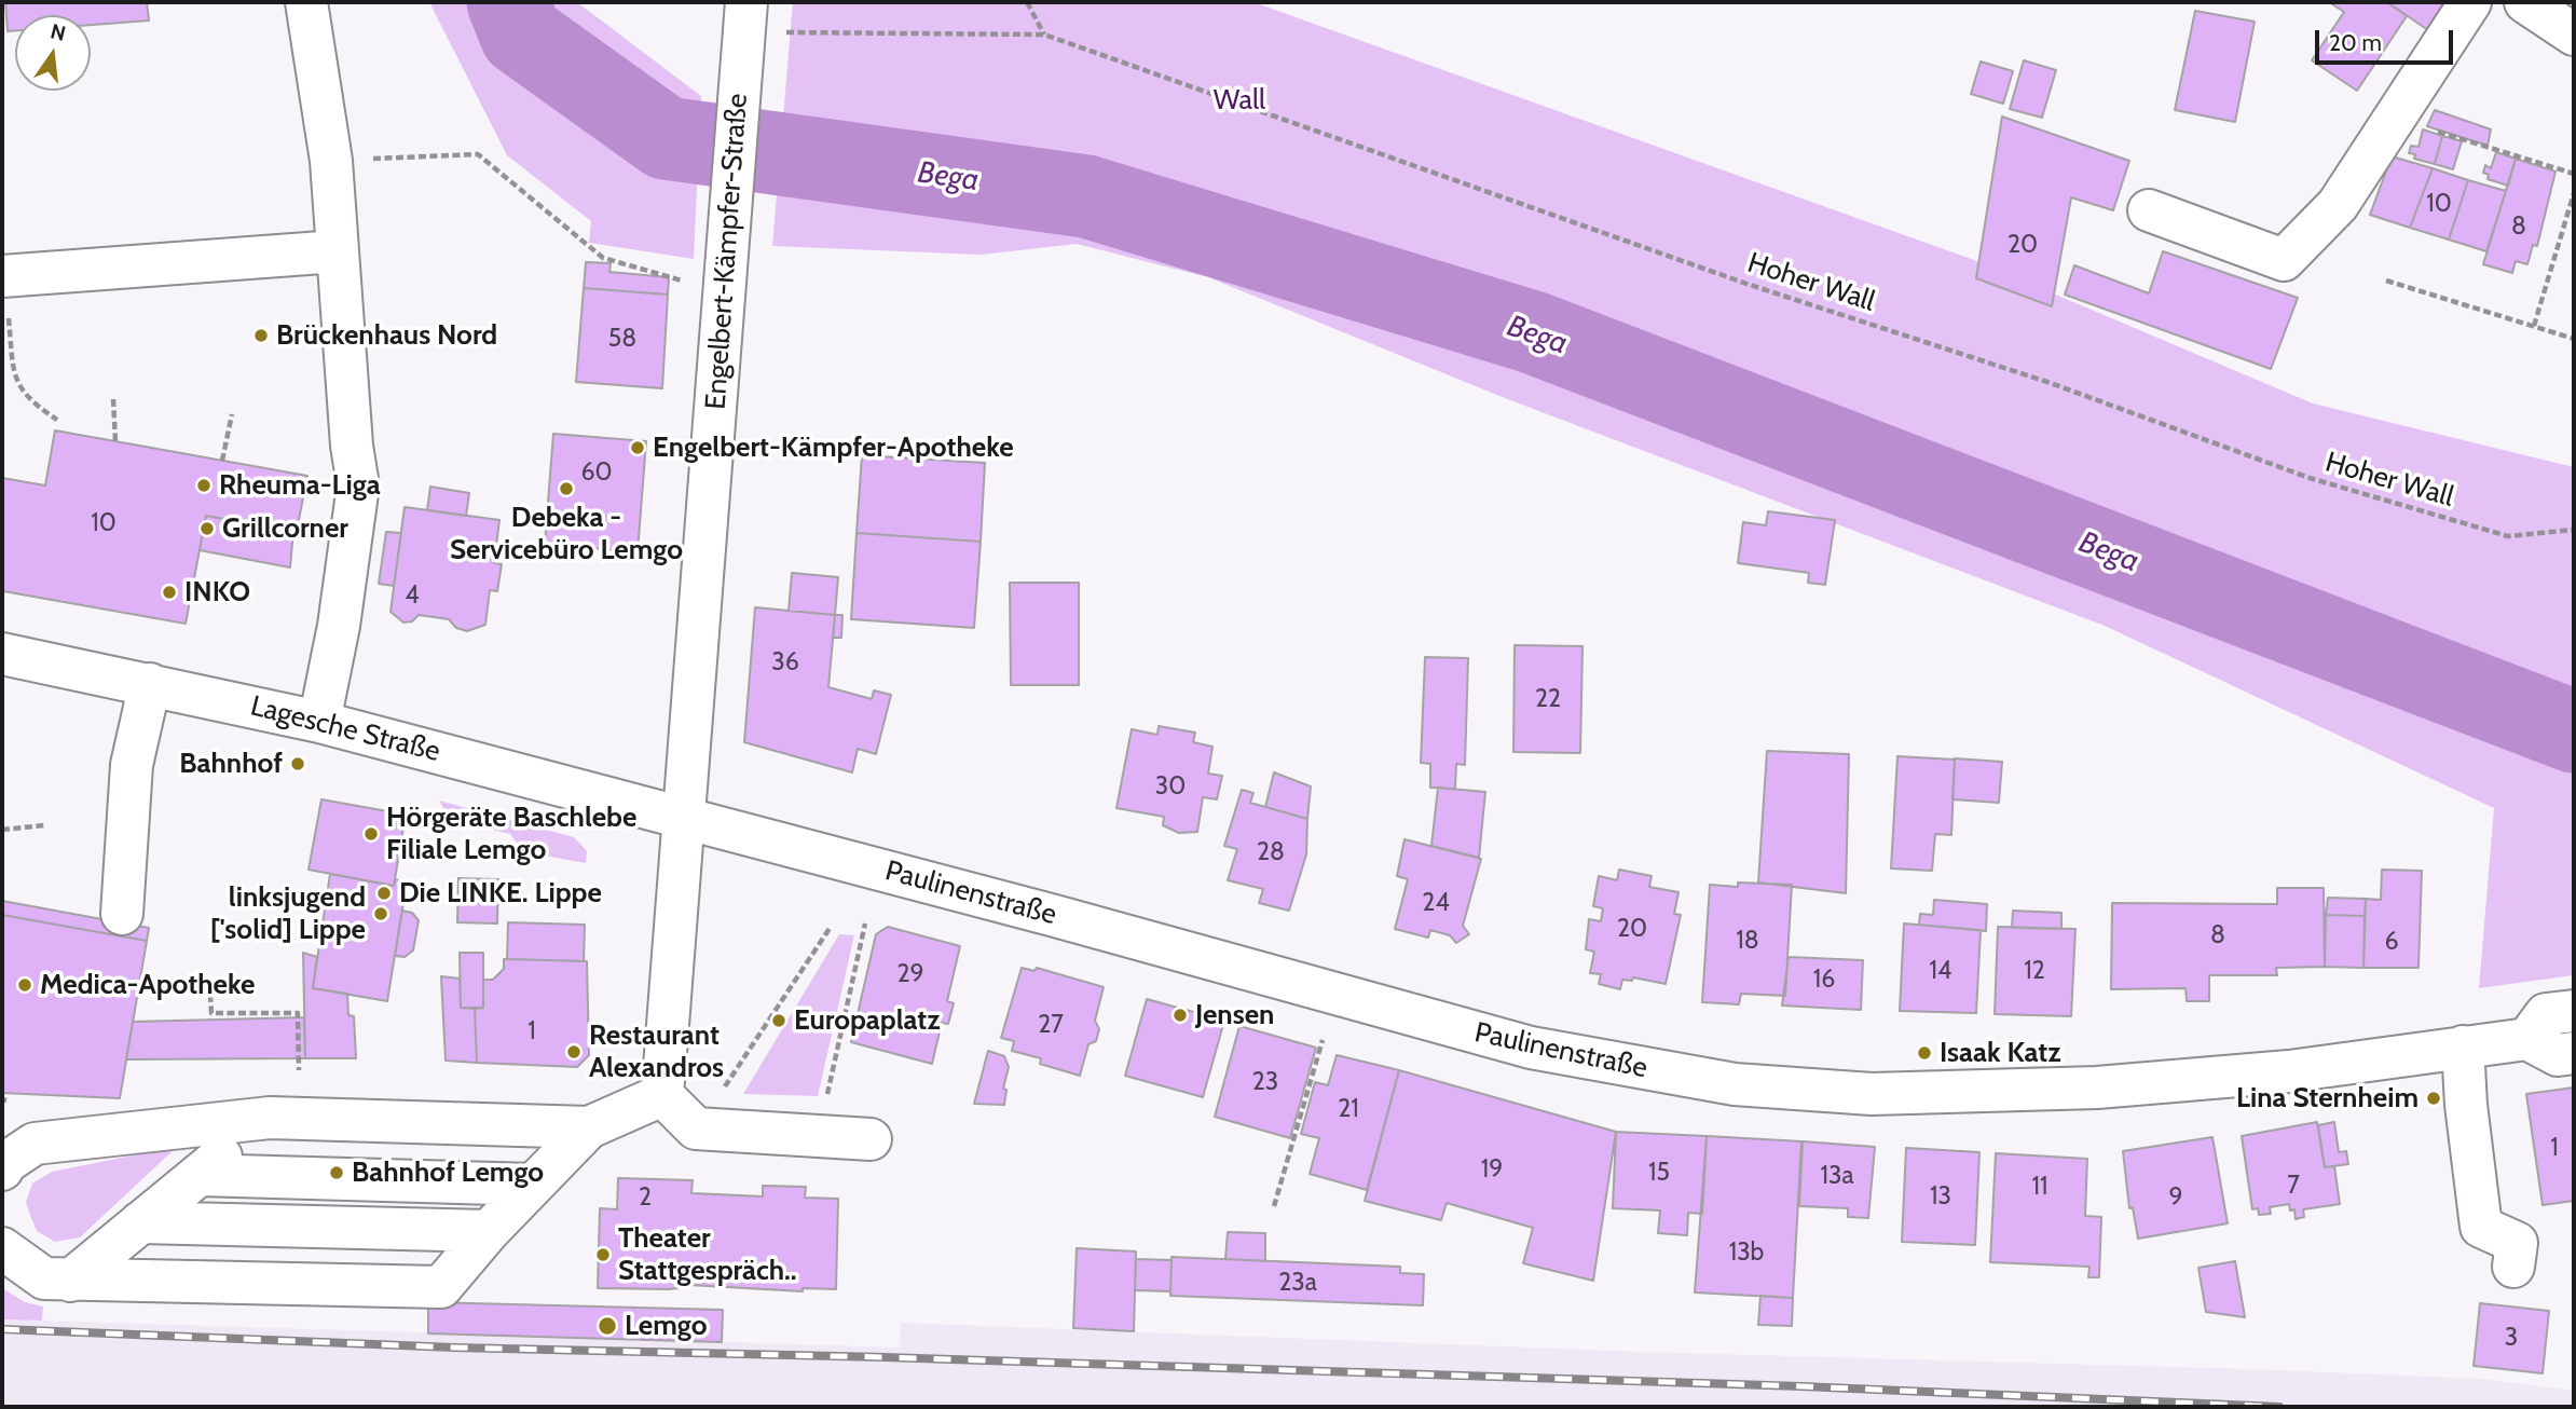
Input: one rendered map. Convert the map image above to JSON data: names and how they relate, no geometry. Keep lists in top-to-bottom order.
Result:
{
  "streets": {
    "street": ["Engelbert-Kämpfer-Straße", "Lagesche Straße", "Paulinenstraße"],
    "path": ["Hoher Wall"]
  },
  "crossings": [
    ["Engelbert-Kämpfer-Straße", "Lagesche Straße"],
    ["Engelbert-Kämpfer-Straße", "Paulinenstraße"],
    ["Lagesche Straße", "Paulinenstraße"]
  ],
  "water": ["Bega"],
  "parks": ["Wall"],
  "places": [
    "Brückenhaus Nord",
    "Engelbert-Kämpfer-Apotheke",
    "Rheuma-Liga",
    "Debeka - Servicebüro Lemgo",
    "Grillcorner",
    "INKO",
    "Bahnhof",
    "Hörgeräte Baschlebe Filiale Lemgo",
    "Die LINKE. Lippe",
    "linksjugend ['solid] Lippe",
    "Medica-Apotheke",
    "Jensen",
    "Europaplatz",
    "Restaurant Alexandros",
    "Isaak Katz",
    "Lina Sternheim",
    "Bahnhof Lemgo",
    "Theater Stattgespräch..",
    "Lemgo"
  ],
  "house_numbers": [
    "10",
    "8",
    "20",
    "58",
    "60",
    "10",
    "4",
    "36",
    "22",
    "30",
    "28",
    "24",
    "20",
    "8",
    "18",
    "6",
    "14",
    "12",
    "29",
    "16",
    "27",
    "1",
    "23",
    "21",
    "1",
    "19",
    "15",
    "13a",
    "7",
    "11",
    "13",
    "2",
    "9",
    "13b",
    "23a",
    "3"
  ],
  "scale_bar": "20 m",
  "north": "top"
}
